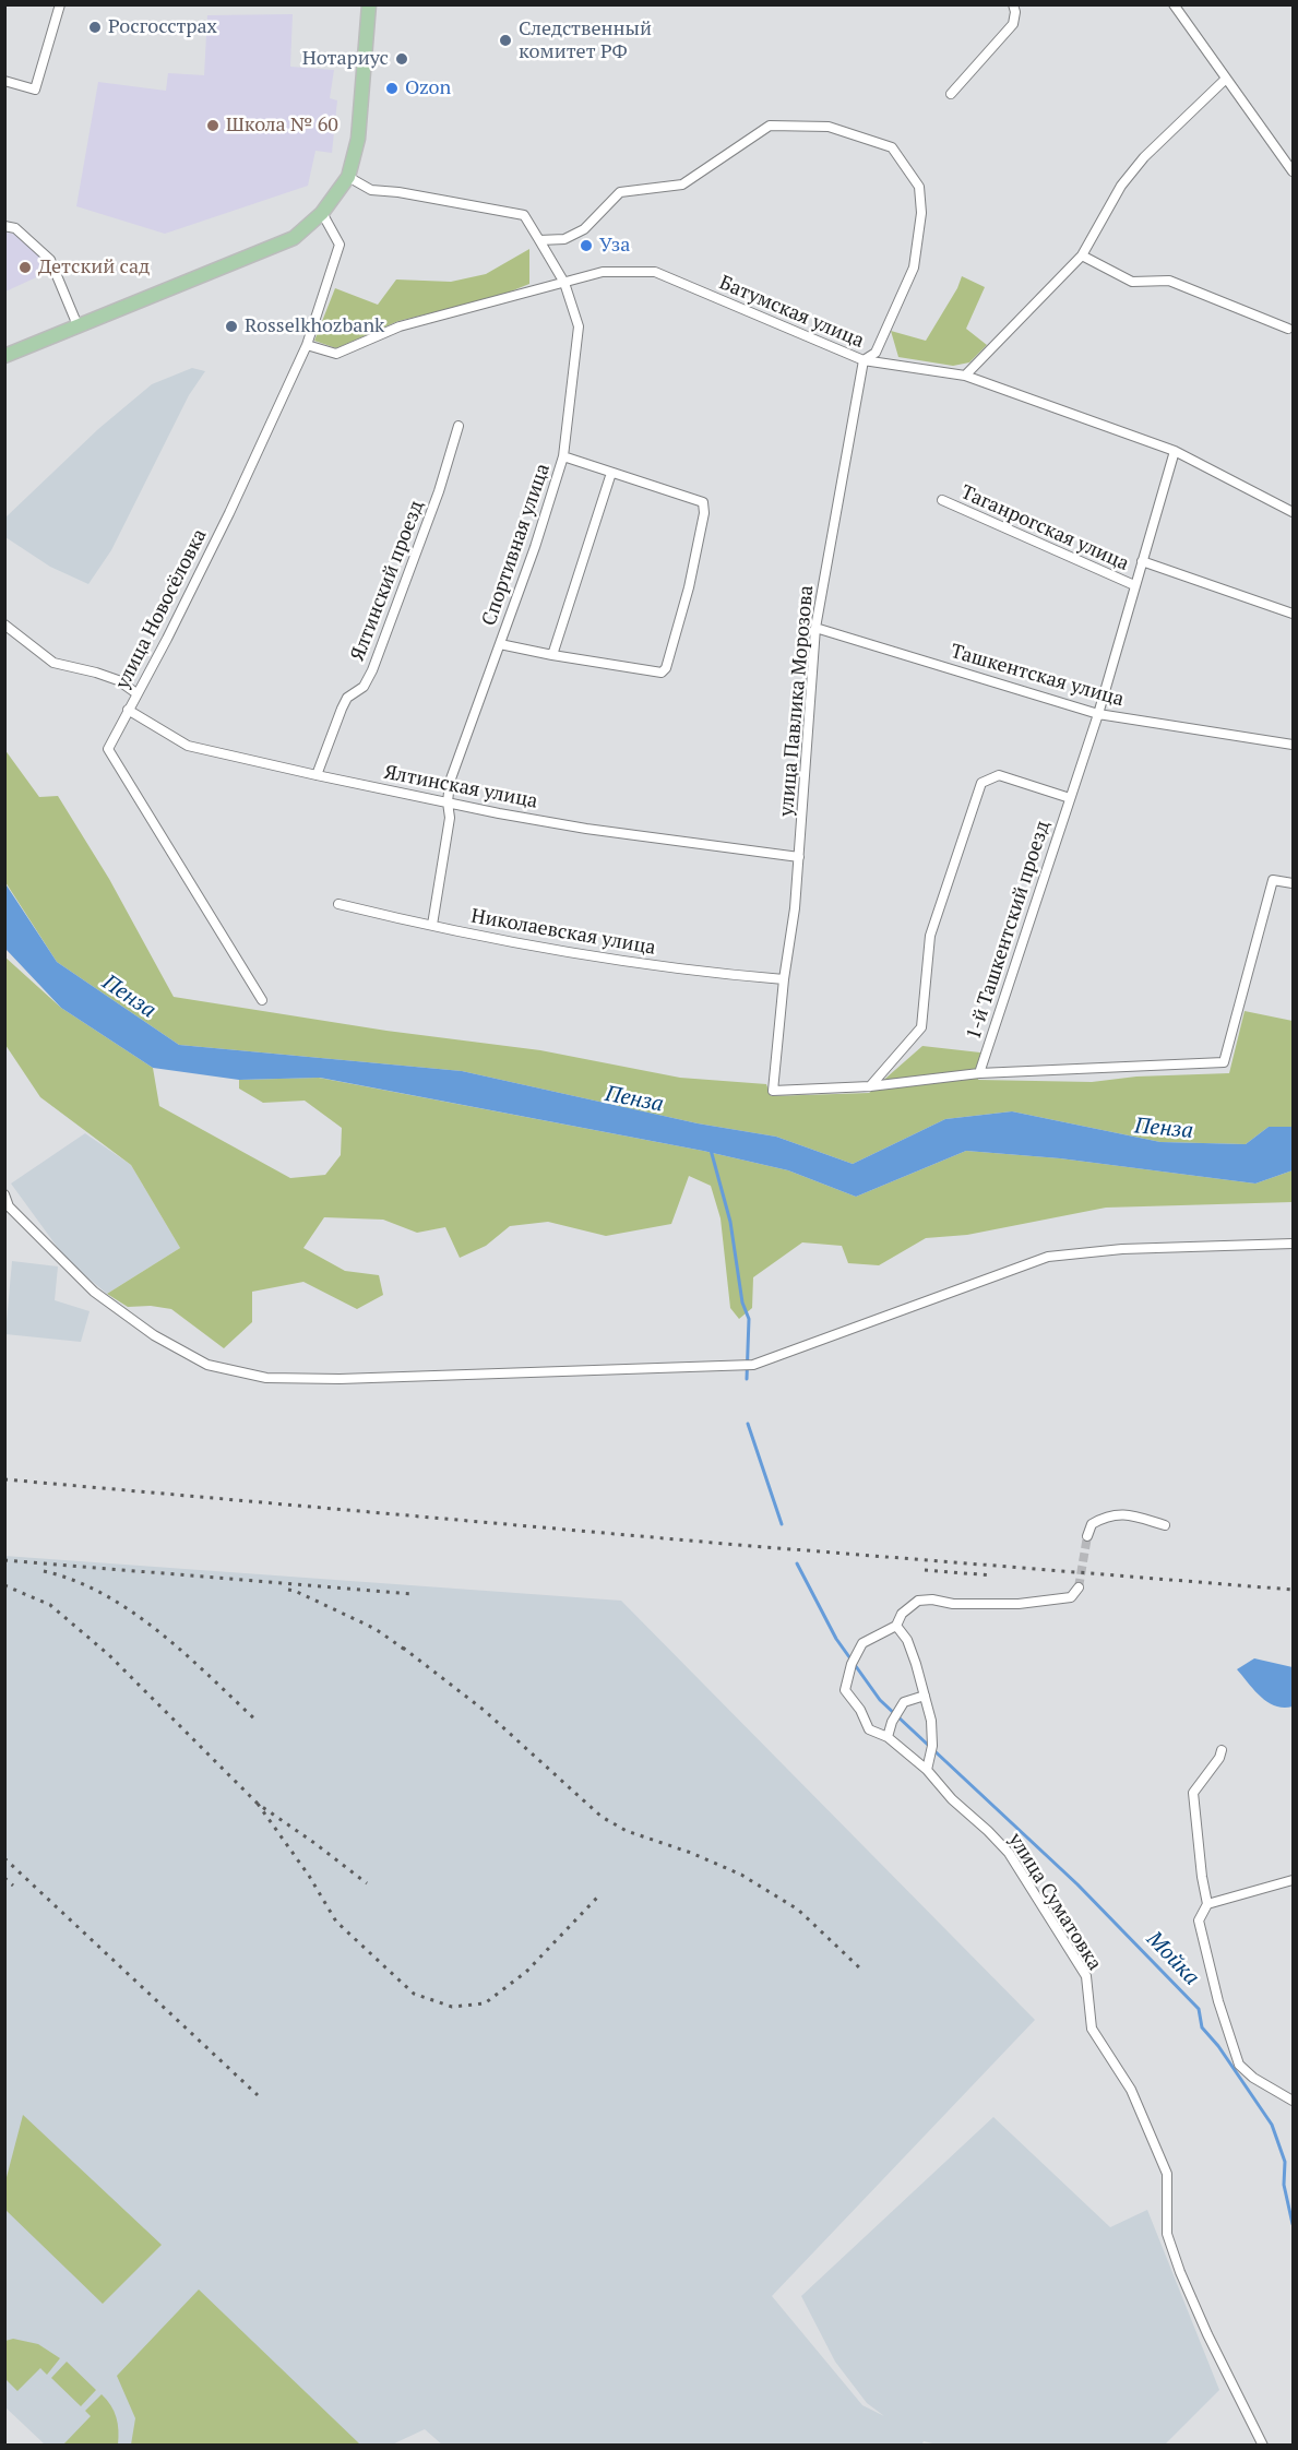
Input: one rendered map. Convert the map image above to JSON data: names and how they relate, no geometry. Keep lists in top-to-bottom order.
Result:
{
  "streets": {
    "street": [
      "Батумская улица",
      "Таганрогская улица",
      "Спортивная улица",
      "Ялтинский проезд",
      "улица Новосёловка",
      "Ташкентская улица",
      "улица Павлика Морозова",
      "Ялтинская улица",
      "1-й Ташкентский проезд",
      "Николаевская улица",
      "улица Суматовка"
    ]
  },
  "crossings": [
    ["Батумская улица", "Спортивная улица"],
    ["Батумская улица", "улица Новосёловка"],
    ["Батумская улица", "улица Павлика Морозова"],
    ["Батумская улица", "1-й Ташкентский проезд"],
    ["Таганрогская улица", "1-й Ташкентский проезд"],
    ["Спортивная улица", "улица Павлика Морозова"],
    ["Спортивная улица", "Ялтинская улица"],
    ["Спортивная улица", "Николаевская улица"],
    ["Ялтинский проезд", "Ялтинская улица"],
    ["улица Новосёловка", "Ялтинская улица"],
    ["Ташкентская улица", "улица Павлика Морозова"],
    ["Ташкентская улица", "1-й Ташкентский проезд"],
    ["улица Павлика Морозова", "Ялтинская улица"],
    ["улица Павлика Морозова", "Николаевская улица"]
  ],
  "water": ["Пенза", "Мойка"],
  "places": [
    "Росгосстрах",
    "Следственный комитет РФ",
    "Нотариус",
    "Ozon",
    "Школа № 60",
    "Уза",
    "Детский сад",
    "Rosselkhozbank"
  ]
}
